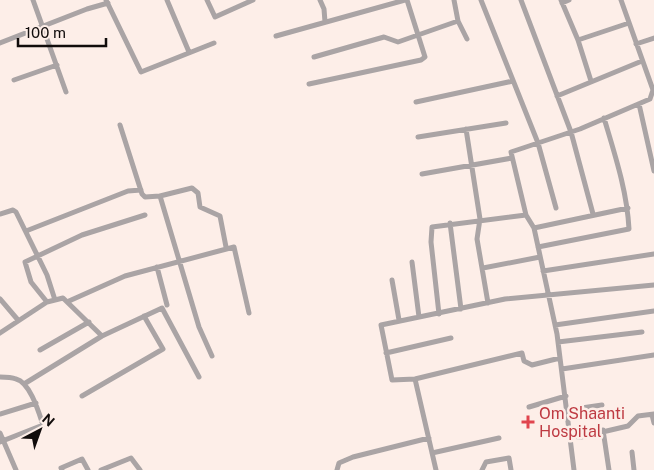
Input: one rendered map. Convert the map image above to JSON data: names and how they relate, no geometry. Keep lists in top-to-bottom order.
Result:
{
  "places": {
    "health": ["Om Shaanti Hospital"]
  },
  "scale_bar": "100 m",
  "north": "top right"
}
